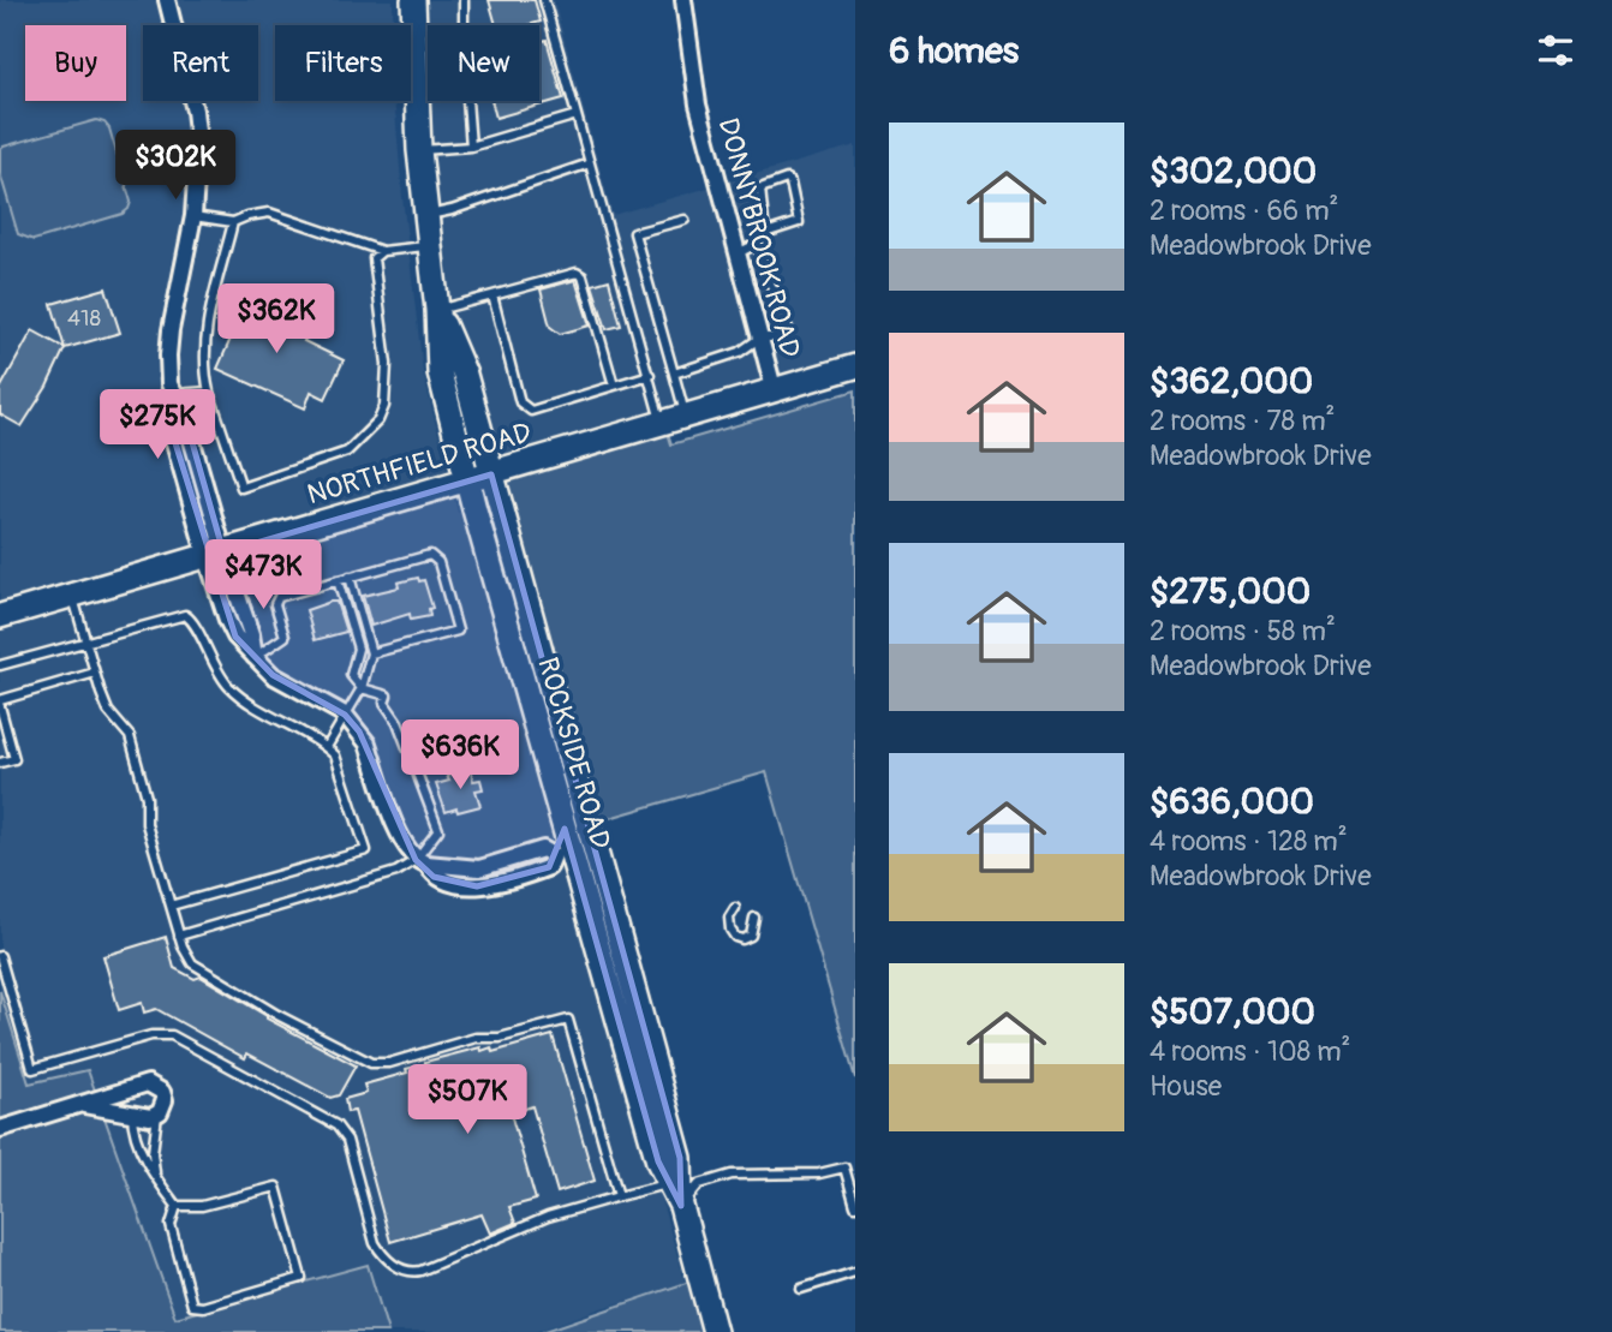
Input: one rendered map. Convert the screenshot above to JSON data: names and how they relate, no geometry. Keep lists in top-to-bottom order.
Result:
{
  "streets": {
    "main road": ["NORTHFIELD ROAD", "ROCKSIDE ROAD"],
    "street": ["DONNYBROOK ROAD"]
  },
  "crossings": [
    ["DONNYBROOK ROAD", "NORTHFIELD ROAD"],
    ["NORTHFIELD ROAD", "ROCKSIDE ROAD"]
  ],
  "house_numbers": ["418"],
  "page": {
    "heading": "6 homes",
    "chip": [
      "Buy",
      "Rent",
      "Filters",
      "New"
    ],
    "list": [
      {
        "name": "$302,000",
        "note": "2 rooms · 66 m² · Meadowbrook Drive"
      },
      {
        "name": "$362,000",
        "note": "2 rooms · 78 m² · Meadowbrook Drive"
      },
      {
        "name": "$275,000",
        "note": "2 rooms · 58 m² · Meadowbrook Drive"
      },
      {
        "name": "$636,000",
        "note": "4 rooms · 128 m² · Meadowbrook Drive"
      },
      {
        "name": "$507,000",
        "note": "4 rooms · 108 m² · House"
      }
    ],
    "price": [
      "$302K",
      "$362K",
      "$275K",
      "$473K",
      "$636K",
      "$507K"
    ]
  }
}
